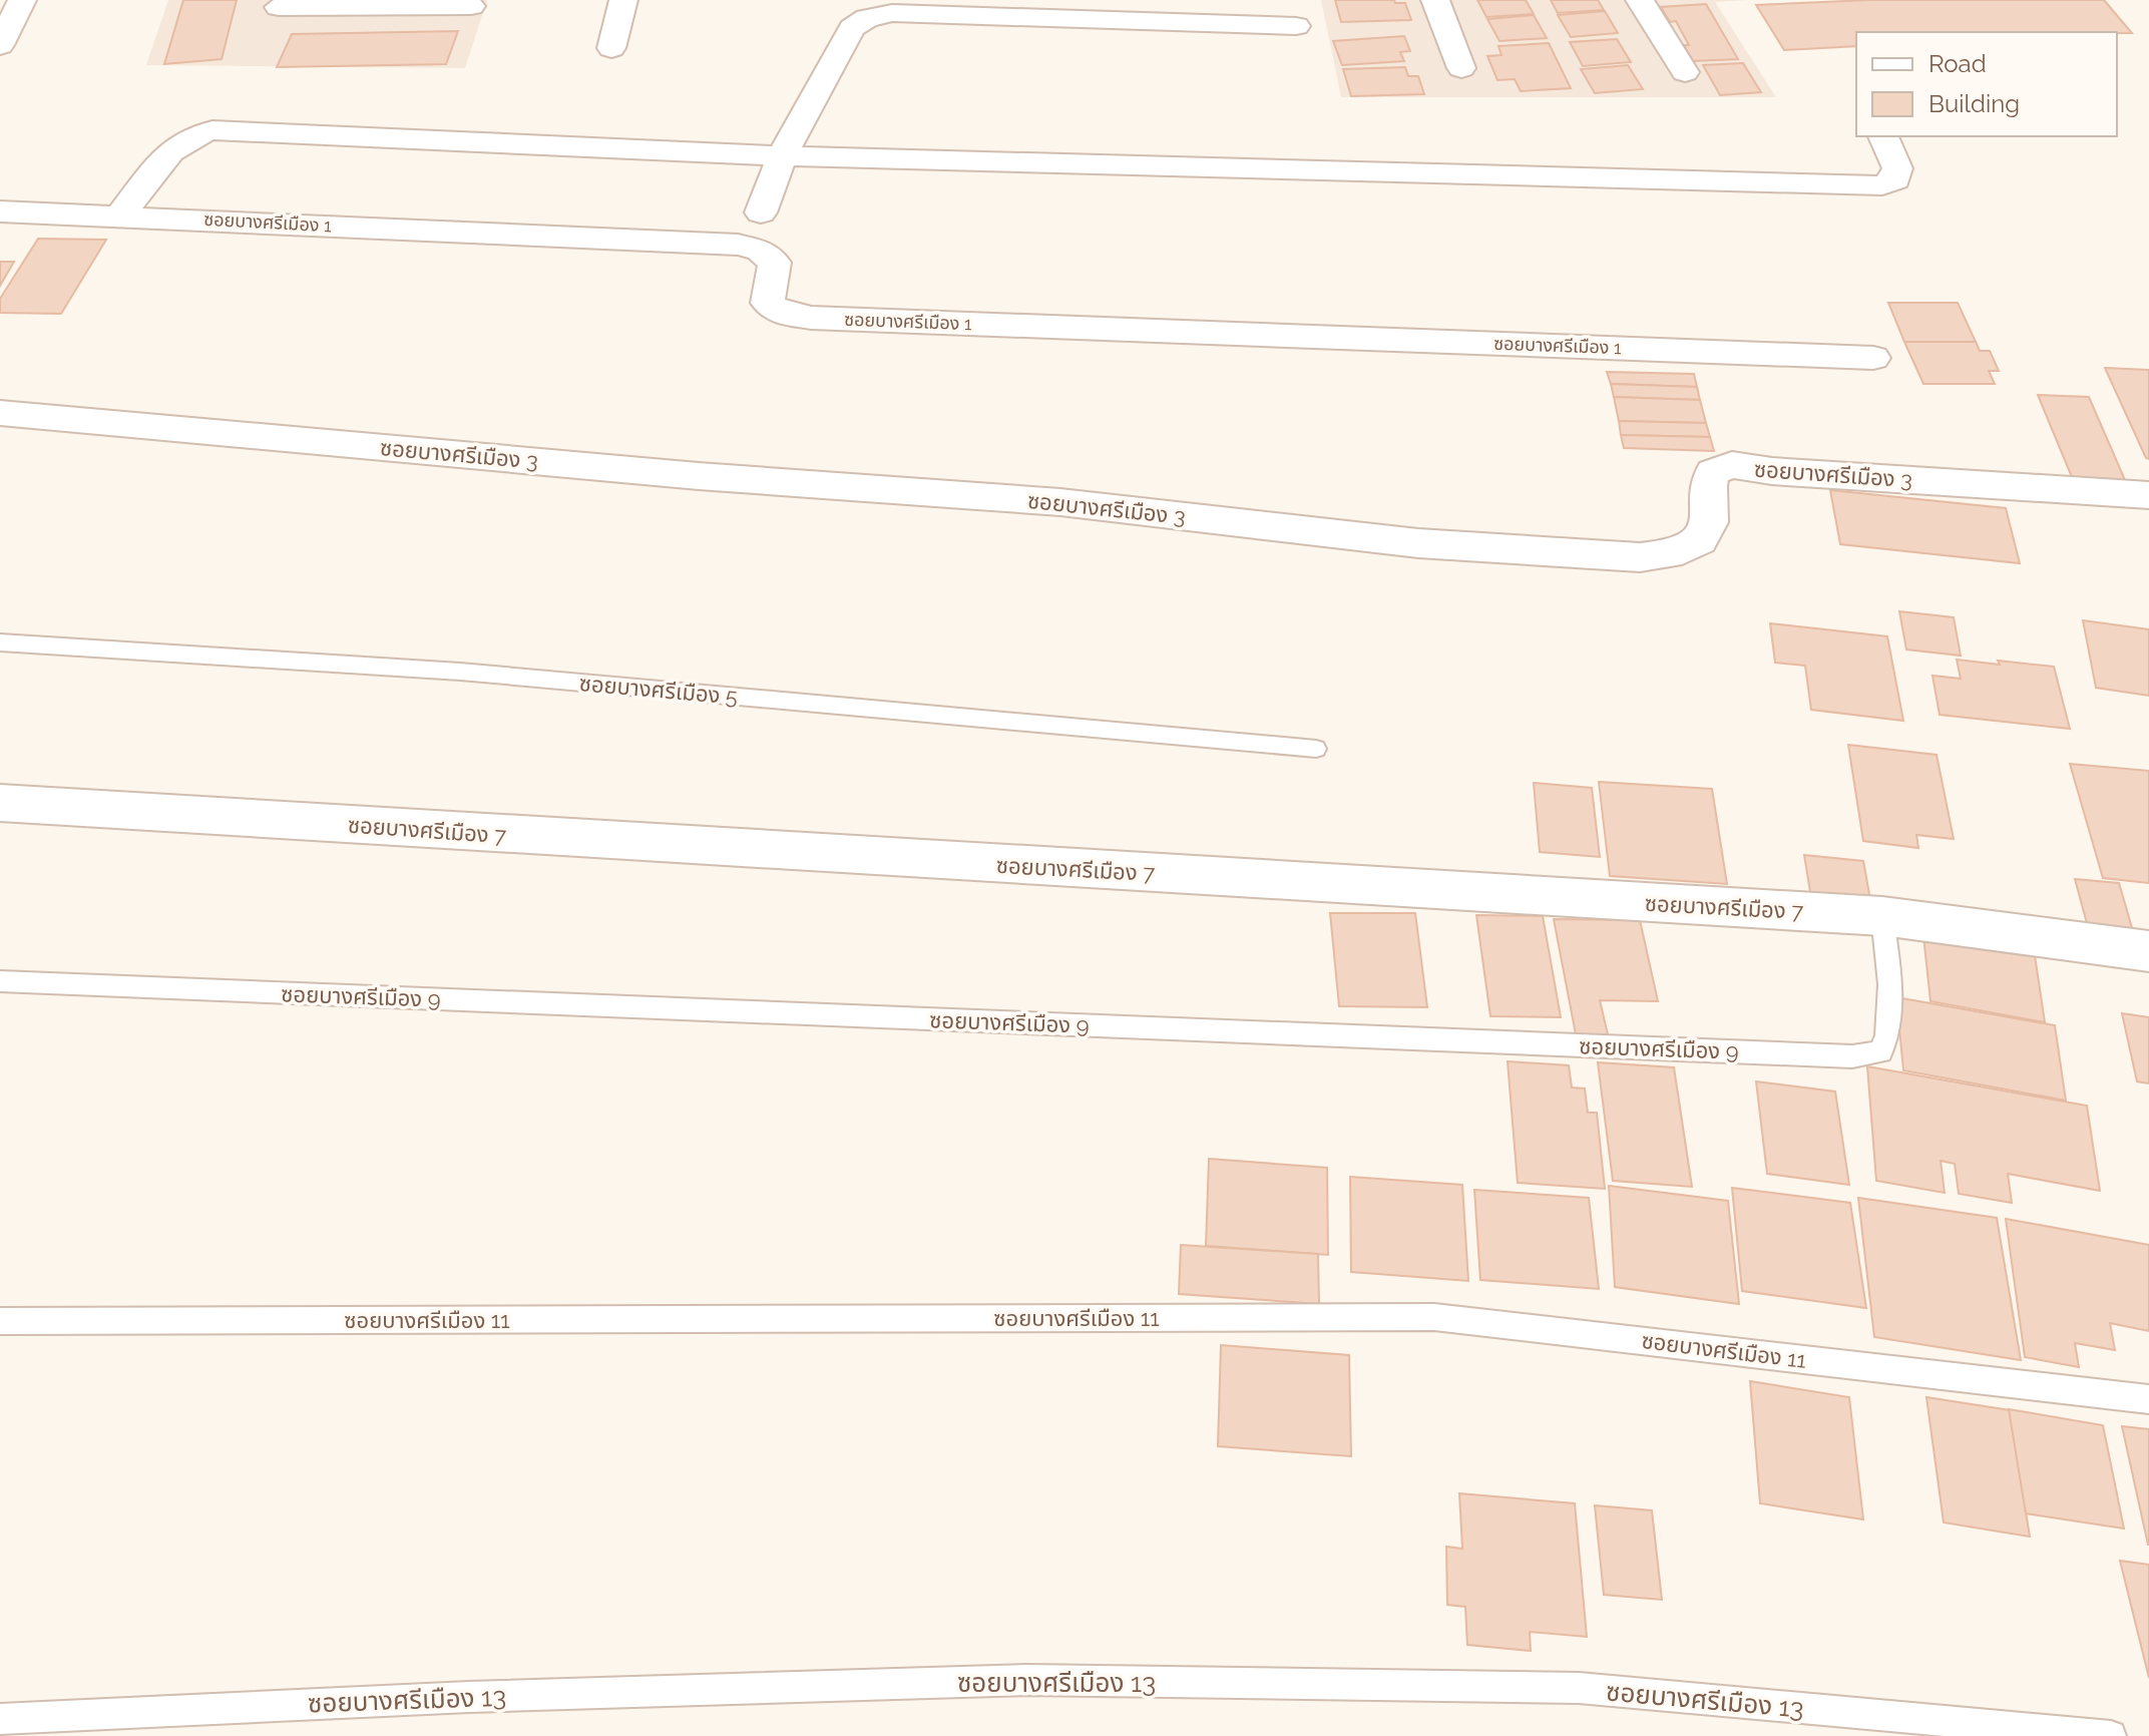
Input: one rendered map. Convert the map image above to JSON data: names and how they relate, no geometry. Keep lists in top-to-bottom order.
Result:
{
  "streets": {
    "street": ["ซอยบางศรีเมือง 1", "ซอยบางศรีเมือง 3", "ซอยบางศรีเมือง 7"],
    "lane": [
      "ซอยบางศรีเมือง 5",
      "ซอยบางศรีเมือง 9",
      "ซอยบางศรีเมือง 11",
      "ซอยบางศรีเมือง 13"
    ]
  },
  "crossings": [
    ["ซอยบางศรีเมือง 7", "ซอยบางศรีเมือง 9"]
  ],
  "legend": ["Road", "Building"]
}
